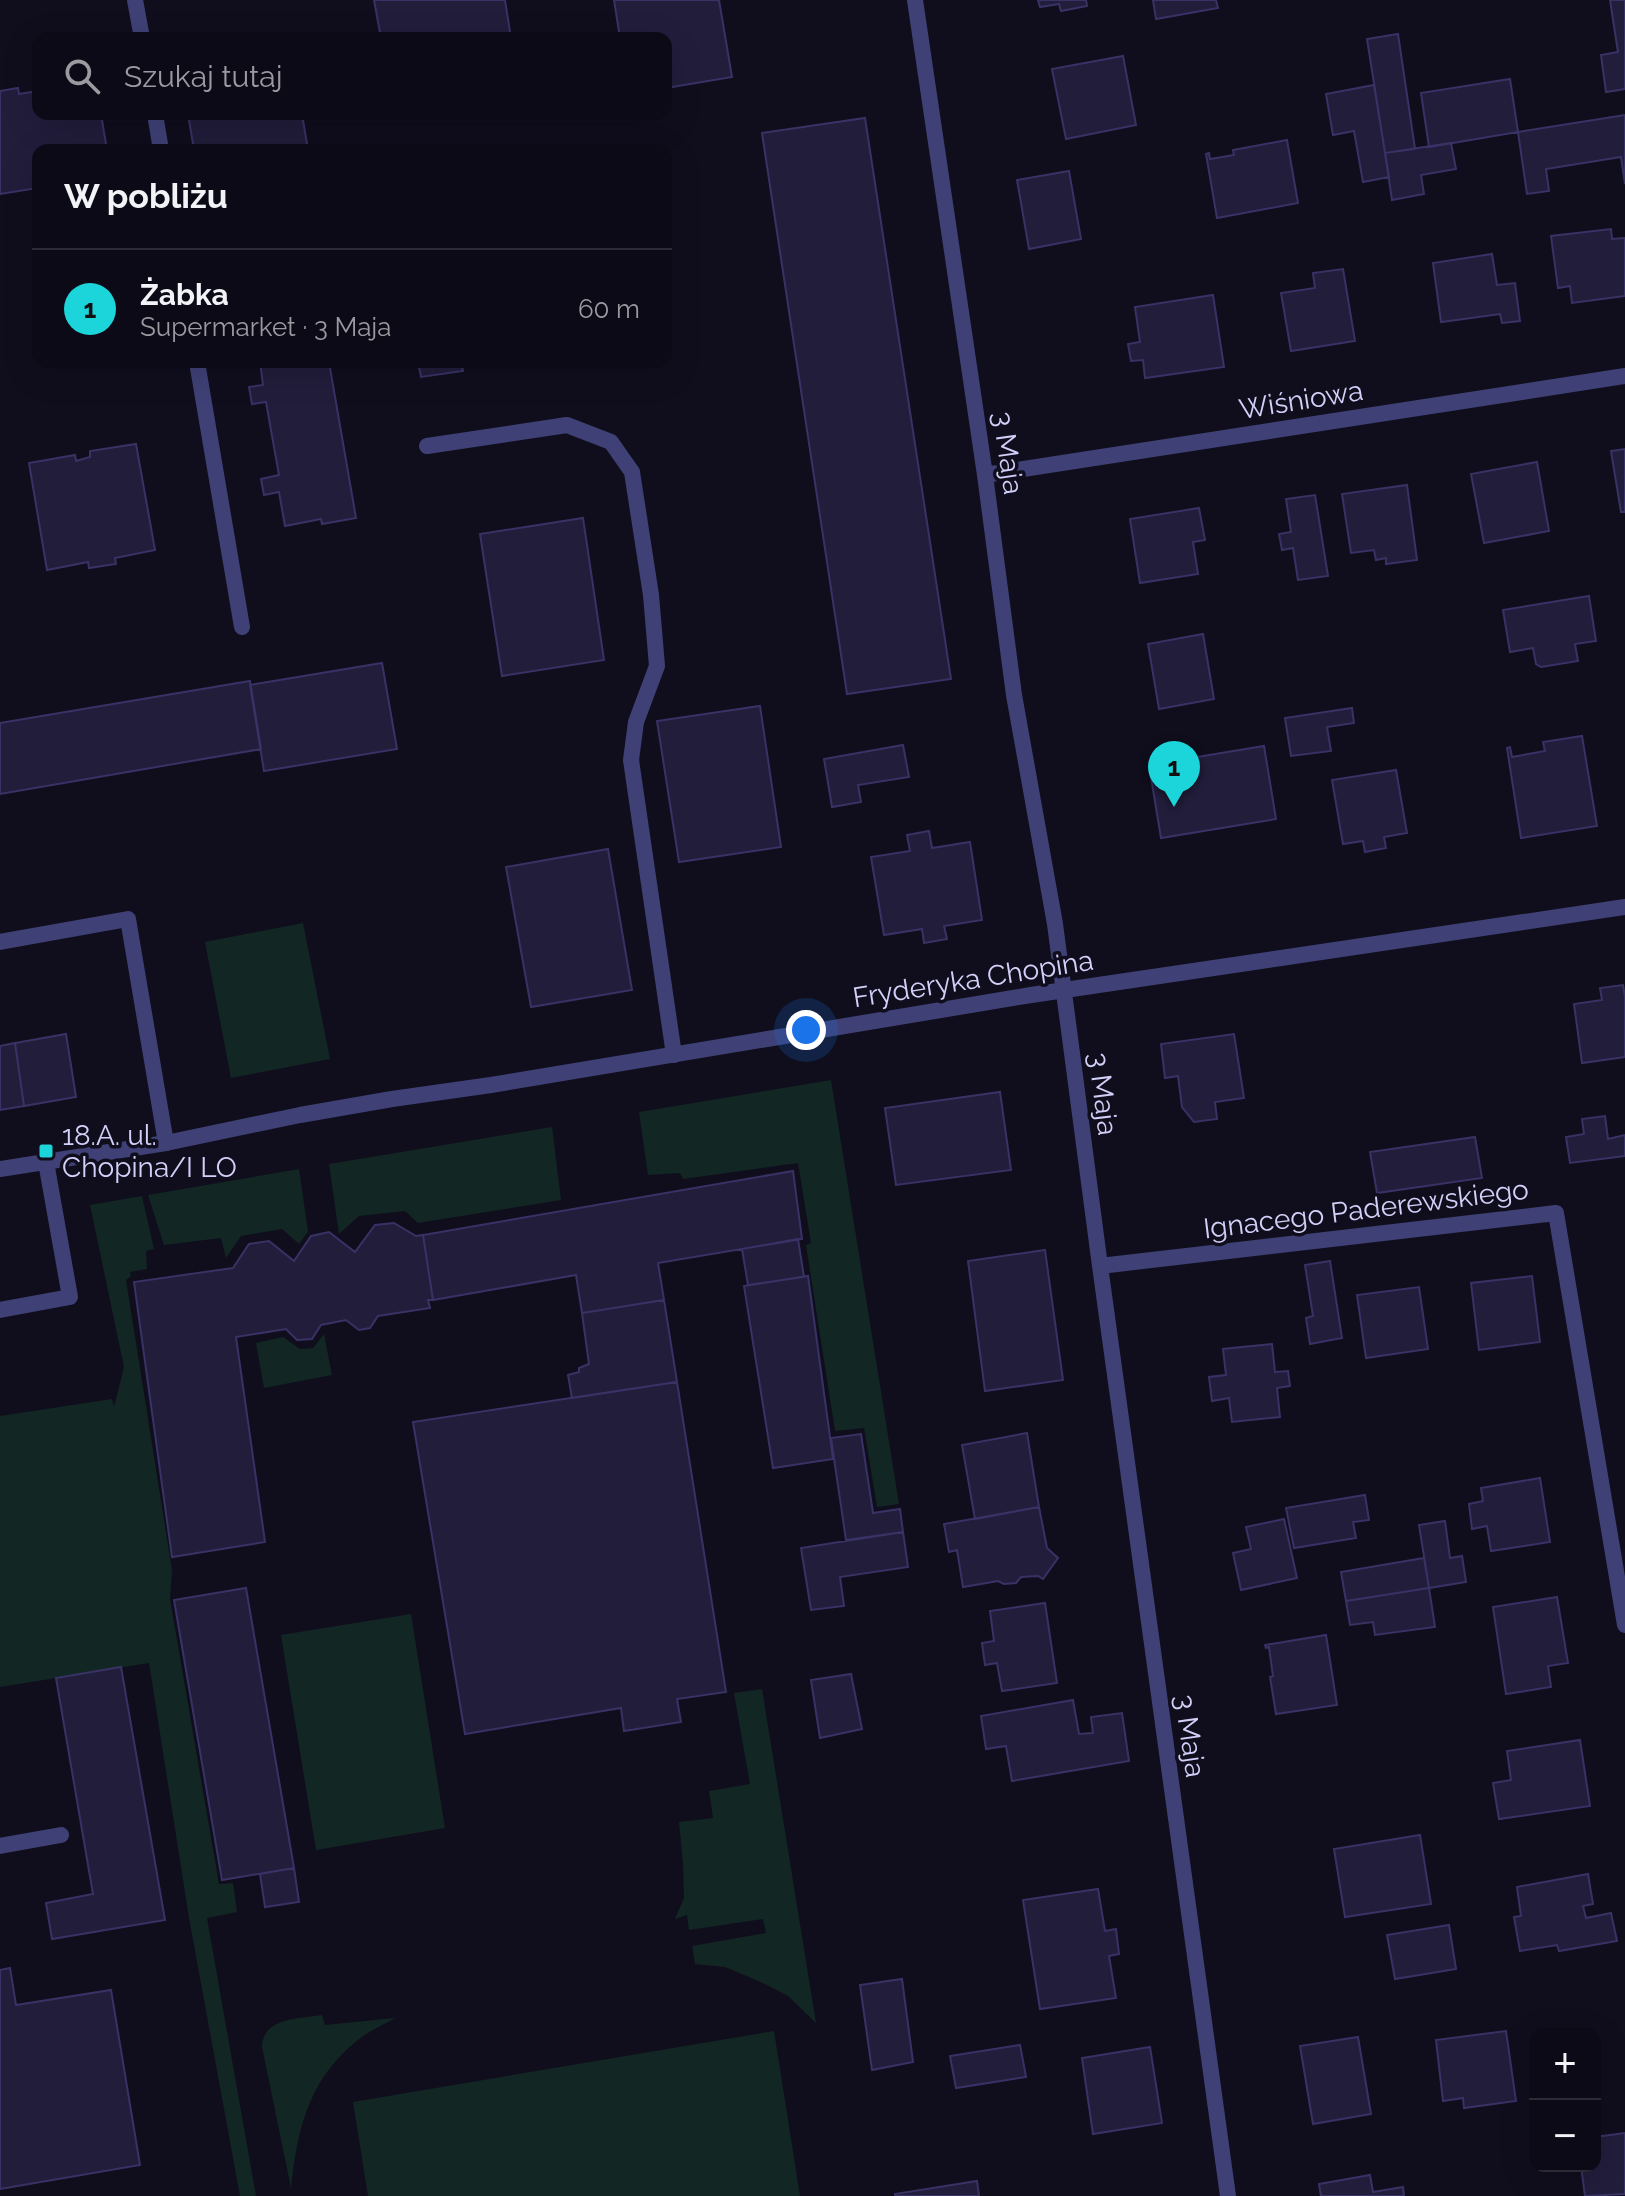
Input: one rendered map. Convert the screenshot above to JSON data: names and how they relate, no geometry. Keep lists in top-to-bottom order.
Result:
{
  "streets": {
    "street": [
      "Wiśniowa",
      "3 Maja",
      "Fryderyka Chopina",
      "Ignacego Paderewskiego"
    ]
  },
  "crossings": [
    ["Wiśniowa", "3 Maja"],
    ["3 Maja", "Fryderyka Chopina"],
    ["3 Maja", "Ignacego Paderewskiego"]
  ],
  "places": {
    "transit": ["18.A. ul. Chopina/I LO"]
  },
  "page": {
    "search": "Szukaj tutaj",
    "heading": "W pobliżu",
    "list": [
      {
        "mark": "1",
        "name": "Żabka",
        "note": "Supermarket · 3 Maja",
        "value": "60 m"
      }
    ],
    "pins": "1",
    "map_buttons": ["+", "−"]
  }
}
